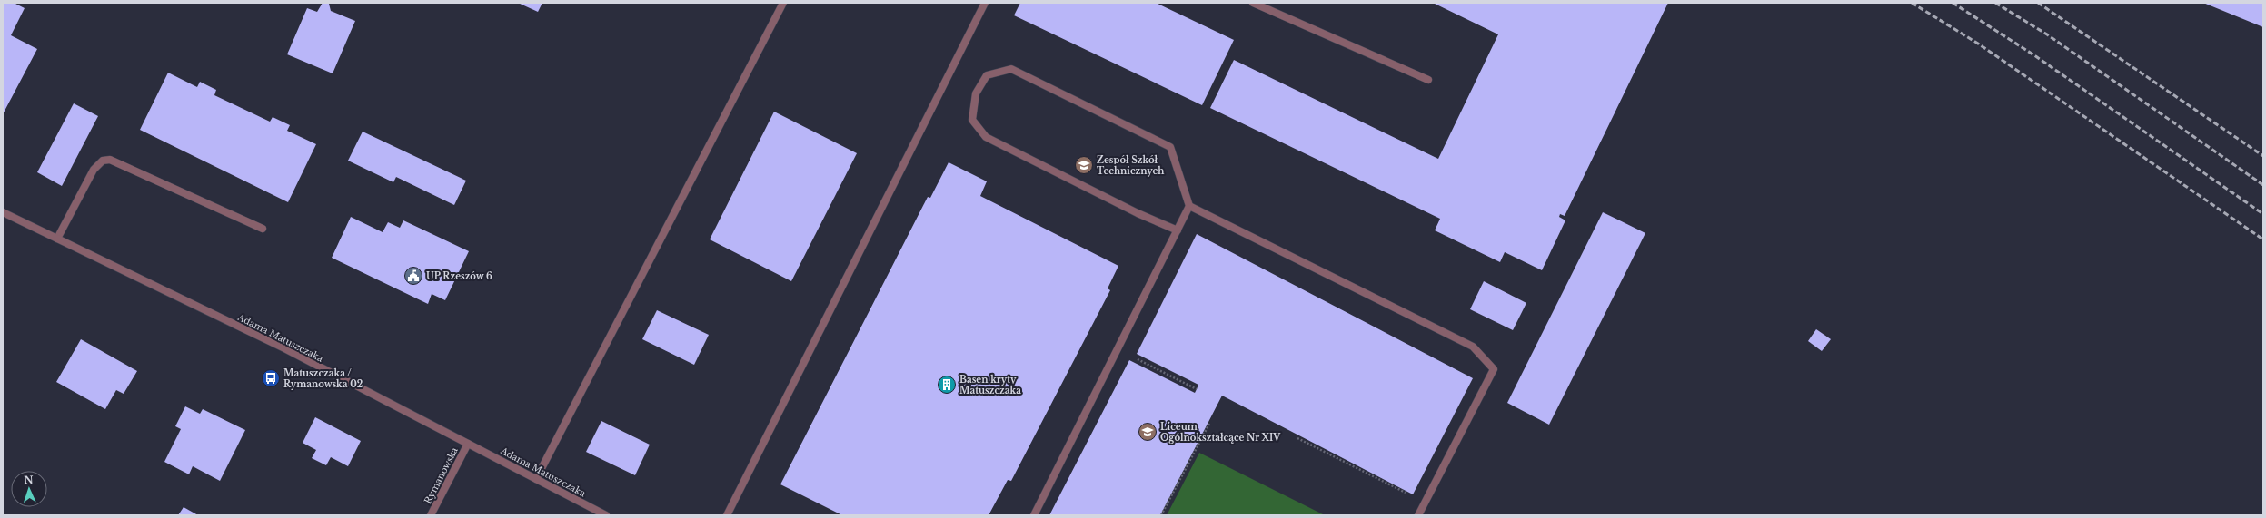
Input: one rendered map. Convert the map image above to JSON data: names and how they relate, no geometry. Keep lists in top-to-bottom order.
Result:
{
  "streets": {
    "street": ["Adama Matuszczaka", "Rymanowska"]
  },
  "crossings": [
    ["Adama Matuszczaka", "Rymanowska"]
  ],
  "places": {
    "school or university": ["Zespół Szkół Technicznych", "Liceum Ogólnokształcące Nr XIV"],
    "public building": ["UP Rzeszów 6"],
    "bus stop": ["Matuszczaka / Rymanowska 02"],
    "building": ["Basen kryty Matuszczaka"]
  },
  "north": "top"
}
